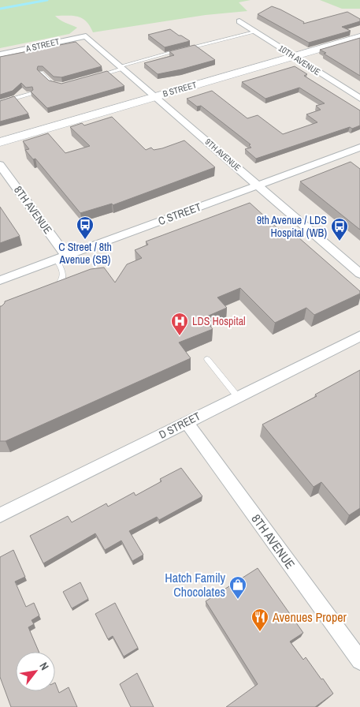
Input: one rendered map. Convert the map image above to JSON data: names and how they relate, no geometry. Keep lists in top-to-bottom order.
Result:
{
  "streets": {
    "street": [
      "A STREET",
      "10TH AVENUE",
      "B STREET",
      "9TH AVENUE",
      "8TH AVENUE",
      "C STREET",
      "D STREET"
    ]
  },
  "crossings": [
    ["A STREET", "9TH AVENUE"],
    ["10TH AVENUE", "B STREET"],
    ["B STREET", "9TH AVENUE"],
    ["9TH AVENUE", "C STREET"],
    ["8TH AVENUE", "C STREET"],
    ["8TH AVENUE", "D STREET"]
  ],
  "places": {
    "bus stop": ["C Street / 8th Avenue (SB)", "9th Avenue / LDS Hospital (WB)"],
    "hospital": ["LDS Hospital"],
    "shop": ["Hatch Family Chocolates"],
    "restaurant": ["Avenues Proper"]
  },
  "north": "top right"
}
